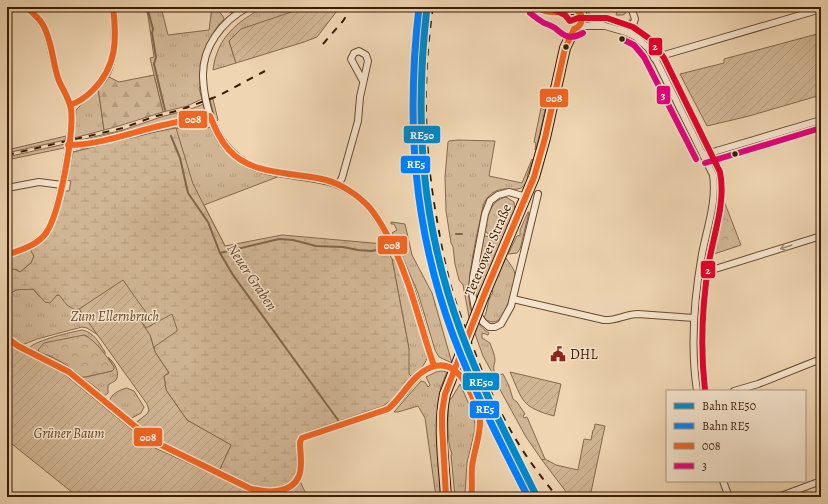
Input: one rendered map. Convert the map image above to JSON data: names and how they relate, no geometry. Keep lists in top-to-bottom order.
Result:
{
  "streets": {
    "main road": ["Teterower Straße"]
  },
  "water": ["Neuer Graben"],
  "parks": ["Zum Ellernbruch", "Grüner Baum"],
  "places": {
    "public building": ["DHL"]
  },
  "lines": [
    "rail line RE50",
    "rail line RE5",
    "transit line 008",
    "transit line 2",
    "transit line 3"
  ],
  "legend": [
    "Bahn RE50",
    "Bahn RE5",
    "008",
    "3"
  ]
}
